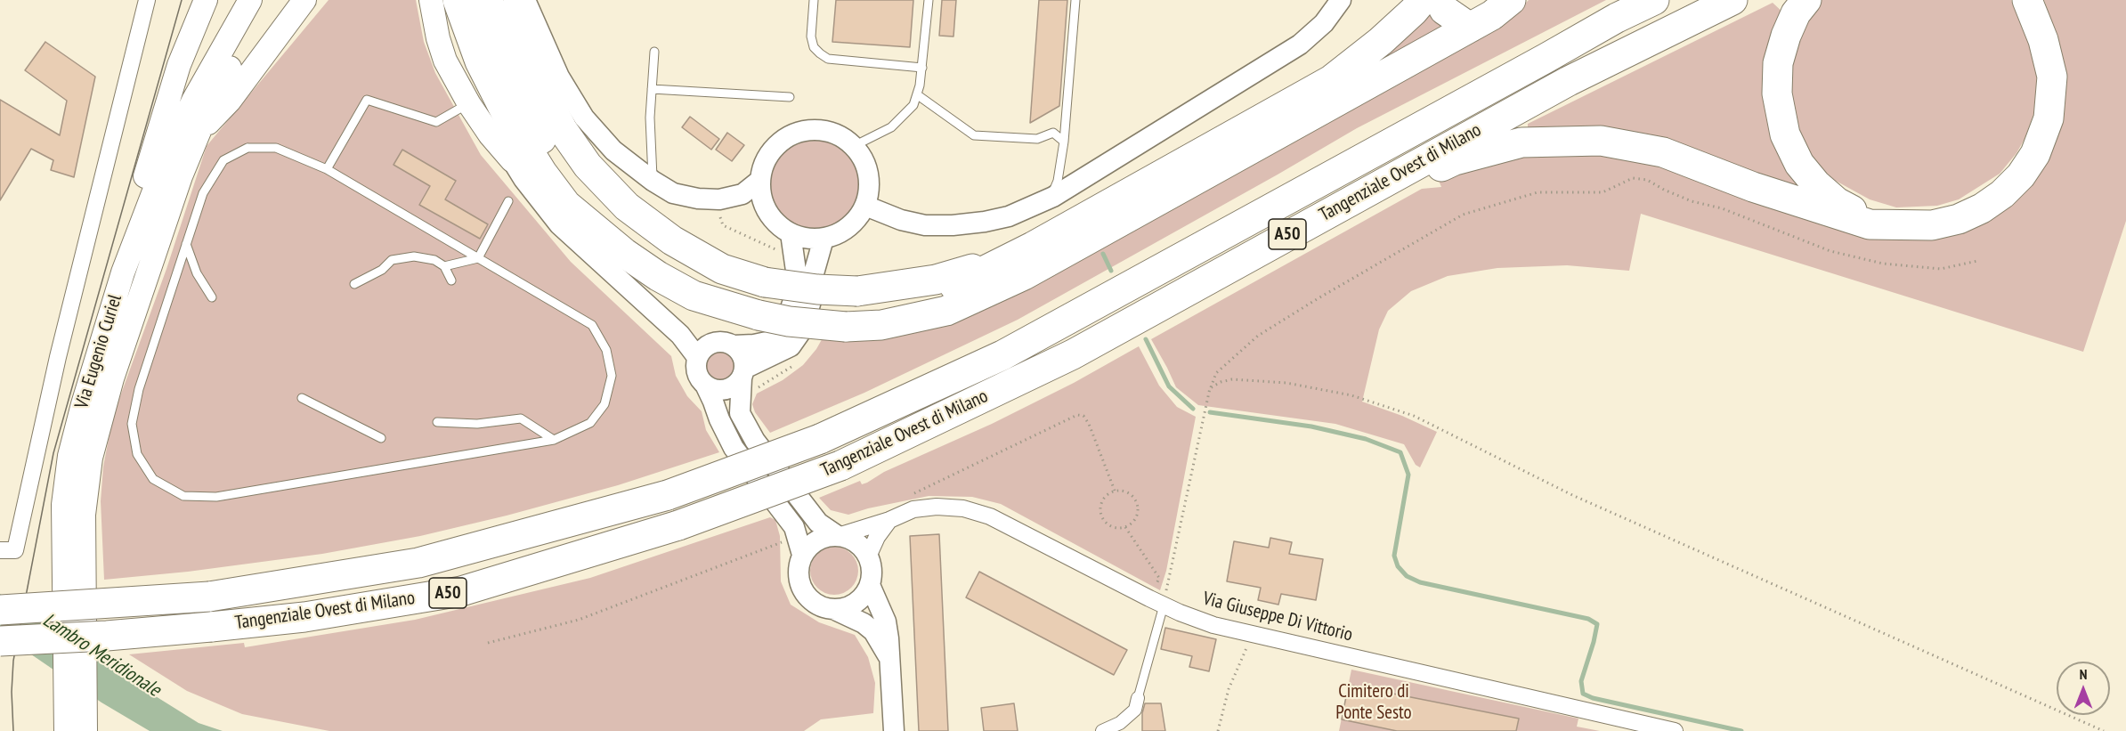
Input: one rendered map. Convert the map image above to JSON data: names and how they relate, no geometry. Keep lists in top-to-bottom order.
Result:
{
  "streets": {
    "highway": ["Tangenziale Ovest di Milano", "A50"],
    "main road": ["Via Eugenio Curiel"],
    "street": ["Via Giuseppe Di Vittorio"]
  },
  "water": ["Lambro Meridionale"],
  "parks": ["Cimitero di Ponte Sesto"],
  "north": "top"
}
